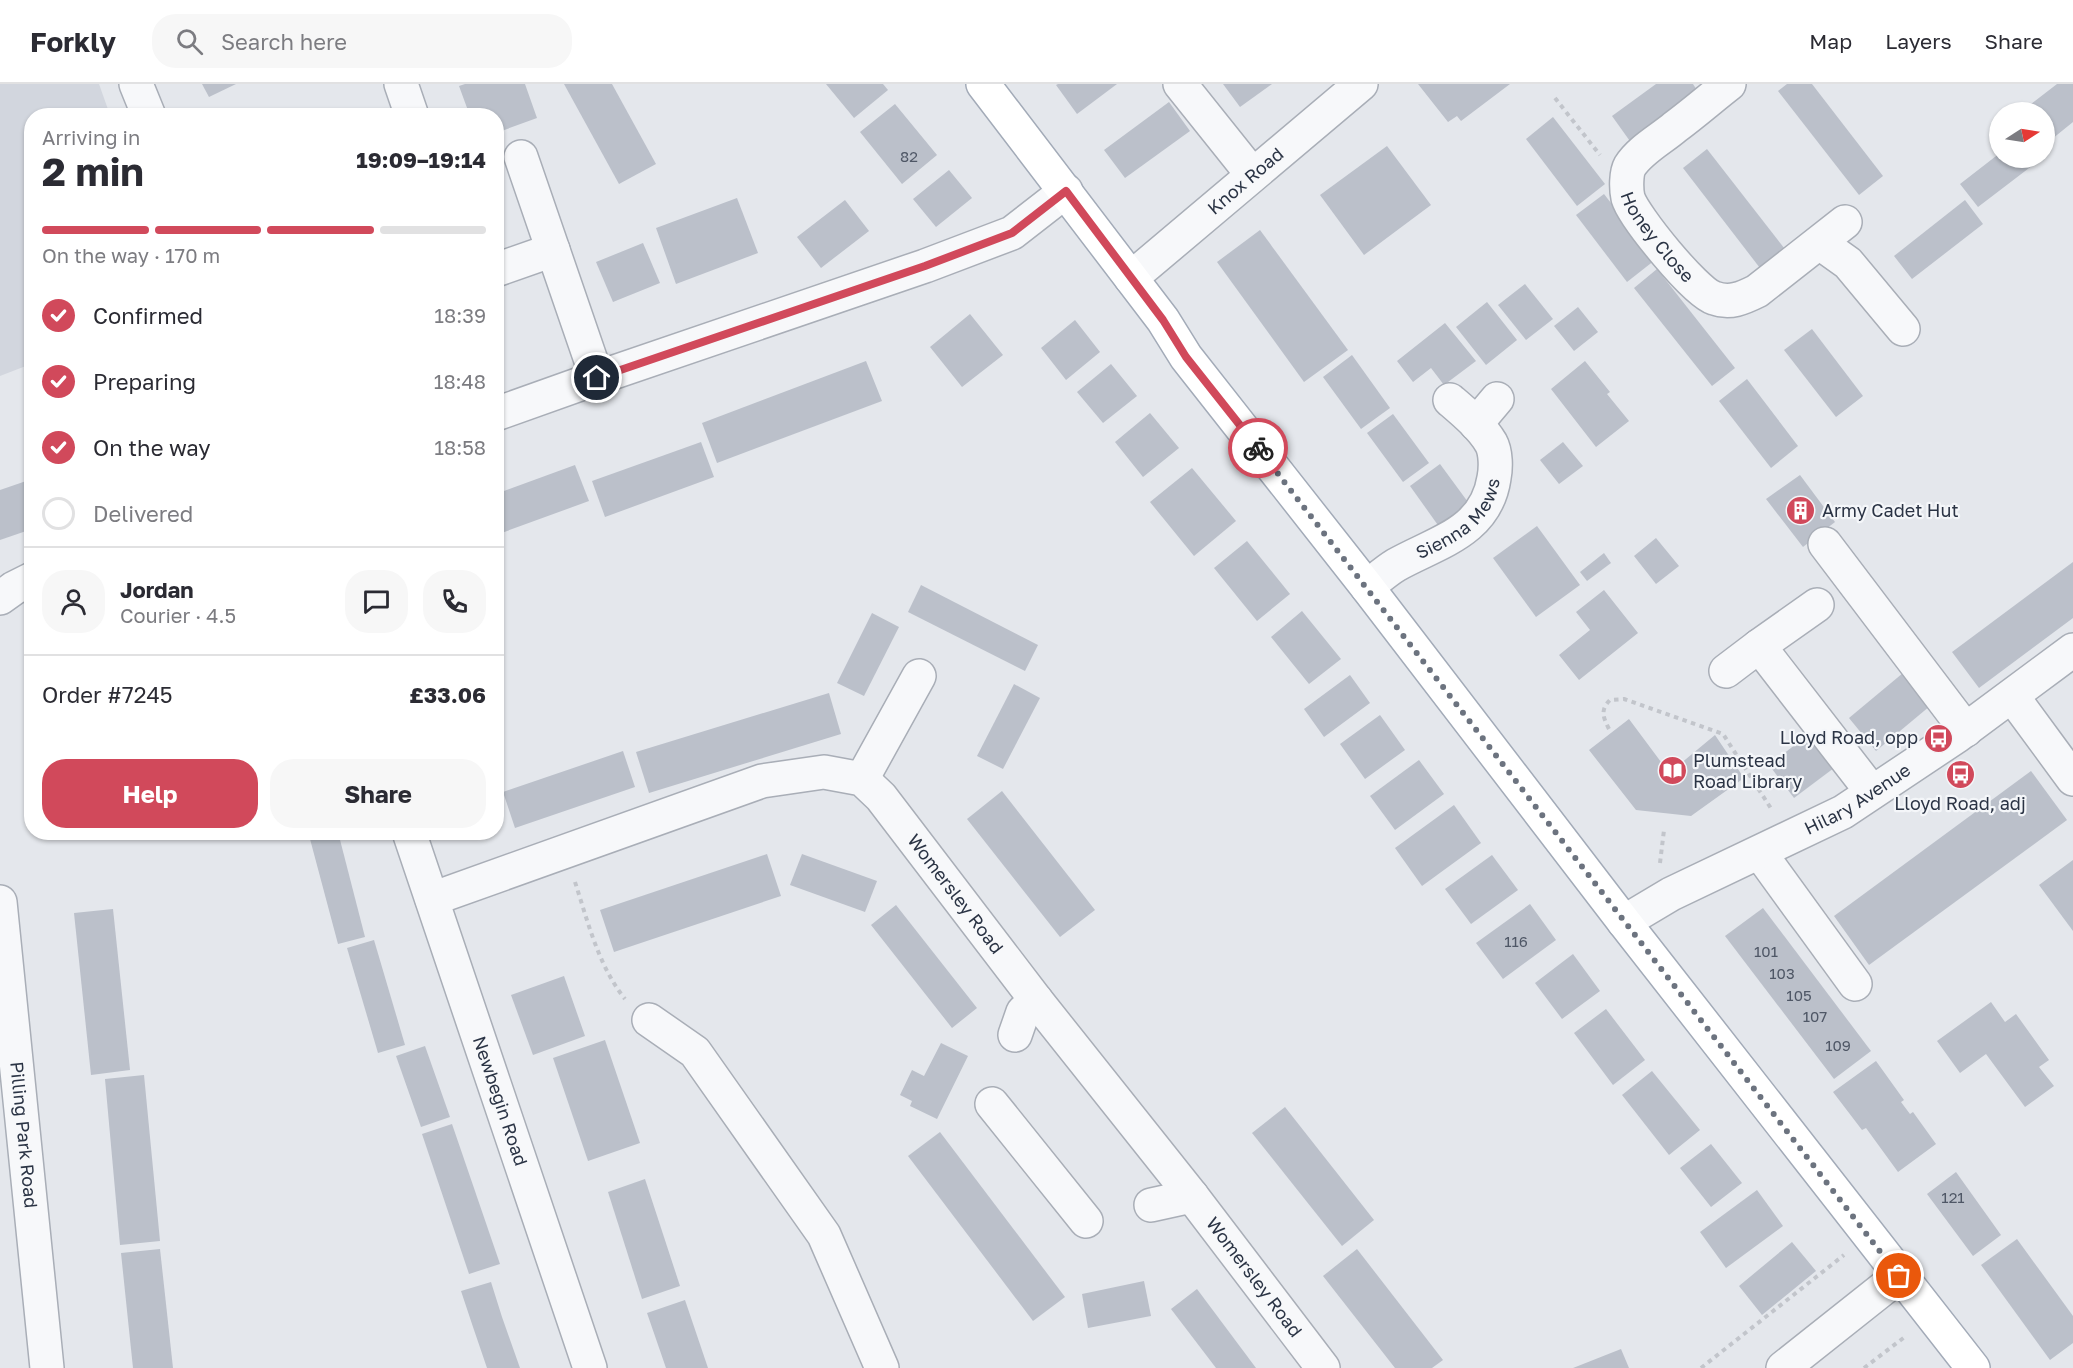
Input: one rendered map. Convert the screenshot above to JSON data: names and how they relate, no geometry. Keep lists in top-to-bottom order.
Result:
{
  "streets": {
    "street": [
      "Knox Road",
      "Honey Close",
      "Sienna Mews",
      "Hilary Avenue",
      "Womersley Road",
      "Newbegin Road",
      "Pilling Park Road"
    ]
  },
  "places": {
    "building": ["Army Cadet Hut"],
    "bus stop": ["Lloyd Road, opp", "Lloyd Road, adj"],
    "library": ["Plumstead Road Library"]
  },
  "house_numbers": [
    "82",
    "116",
    "101",
    "103",
    "105",
    "107",
    "109",
    "121"
  ],
  "north": "right",
  "page": {
    "header": "Forkly",
    "search": "Search here",
    "nav": ["Map", "Layers", "Share"],
    "heading": ["2 min", "Arriving in", "19:09–19:14"],
    "panel": [
      "Jordan",
      "Courier · 4.5",
      "Order #7245",
      "£33.06"
    ],
    "bar": "On the way · 170 m",
    "list": [
      ["Confirmed", "18:39"],
      ["Preparing", "18:48"],
      ["On the way", "18:58"],
      "Delivered"
    ],
    "buttons": ["Help", "Share"]
  }
}
